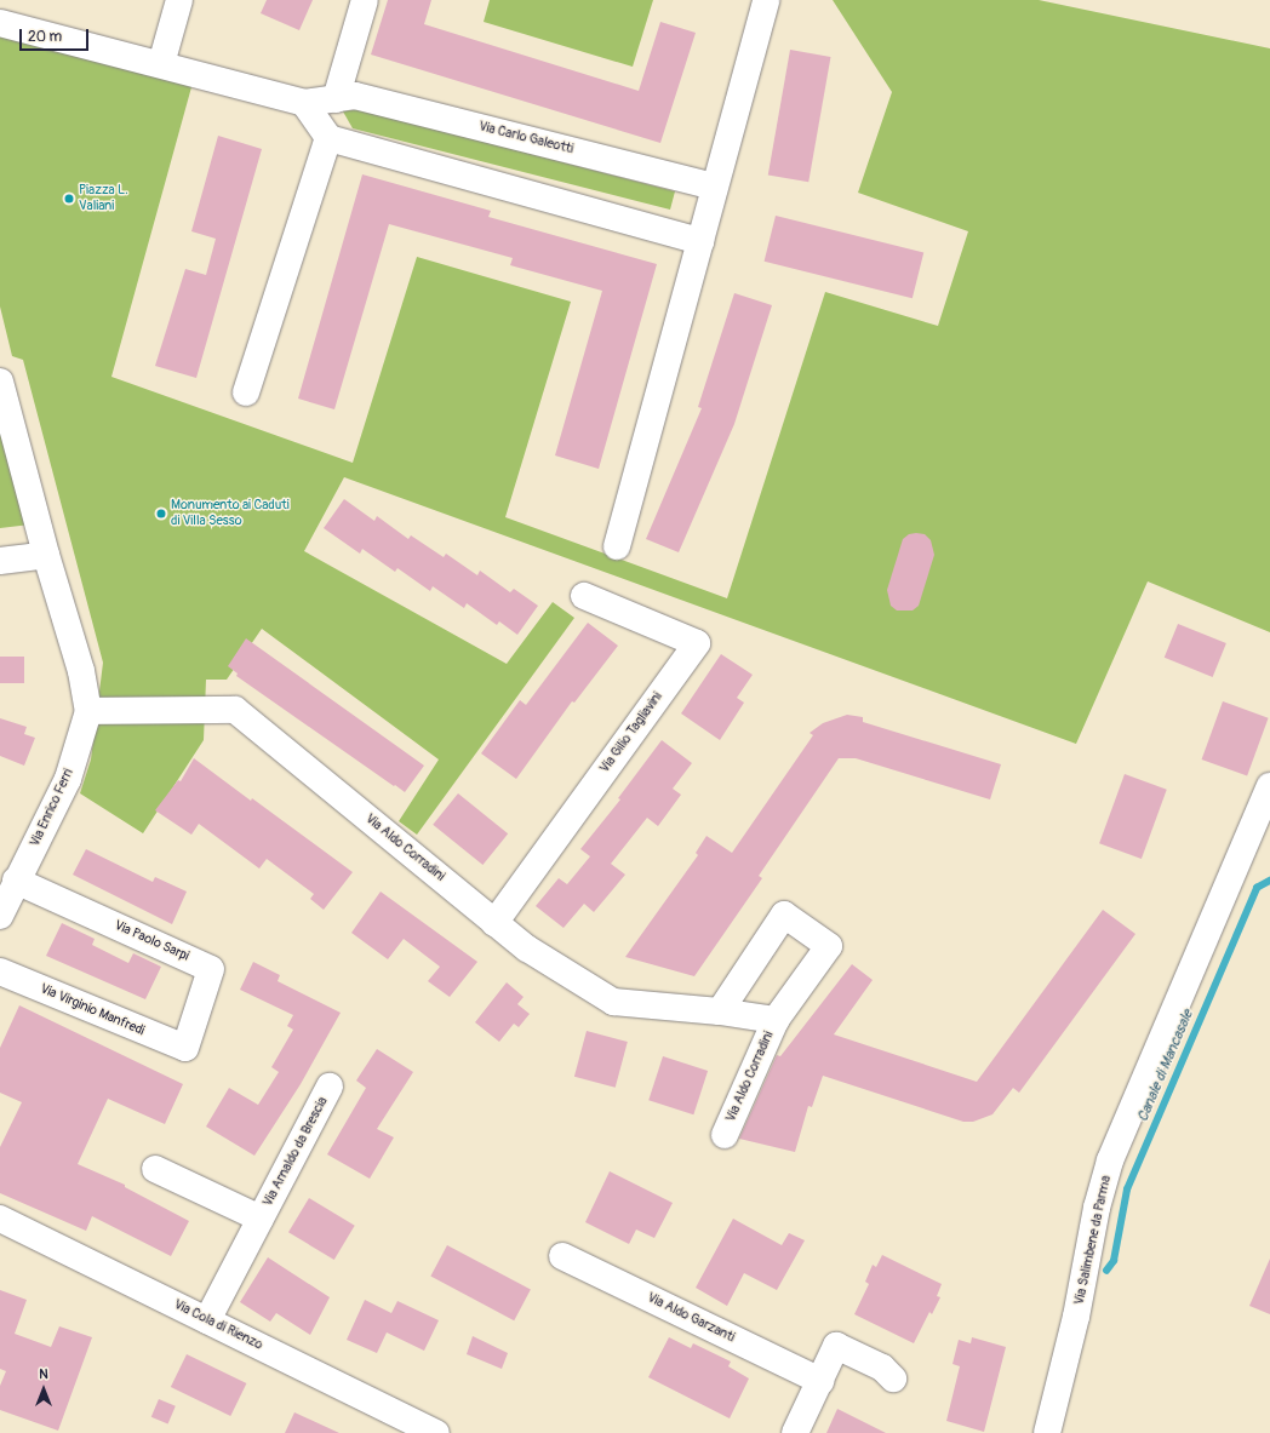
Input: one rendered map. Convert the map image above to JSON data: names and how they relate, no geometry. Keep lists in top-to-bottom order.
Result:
{
  "streets": {
    "street": [
      "Via Carlo Galeotti",
      "Via Gilio Tagliavini",
      "Via Enrico Ferri",
      "Via Aldo Corradini",
      "Via Paolo Sarpi",
      "Via Virginio Manfredi",
      "Via Arnaldo da Brescia",
      "Via Salimbene da Parma",
      "Via Aldo Garzanti",
      "Via Cola di Rienzo"
    ]
  },
  "crossings": [
    ["Via Gilio Tagliavini", "Via Aldo Corradini"],
    ["Via Enrico Ferri", "Via Aldo Corradini"],
    ["Via Enrico Ferri", "Via Paolo Sarpi"],
    ["Via Paolo Sarpi", "Via Virginio Manfredi"],
    ["Via Arnaldo da Brescia", "Via Cola di Rienzo"]
  ],
  "water": ["Canale di Mancasale"],
  "places": ["Piazza L. Valiani", "Monumento ai Caduti di Villa Sesso"],
  "scale_bar": "20 m",
  "north": "top"
}
